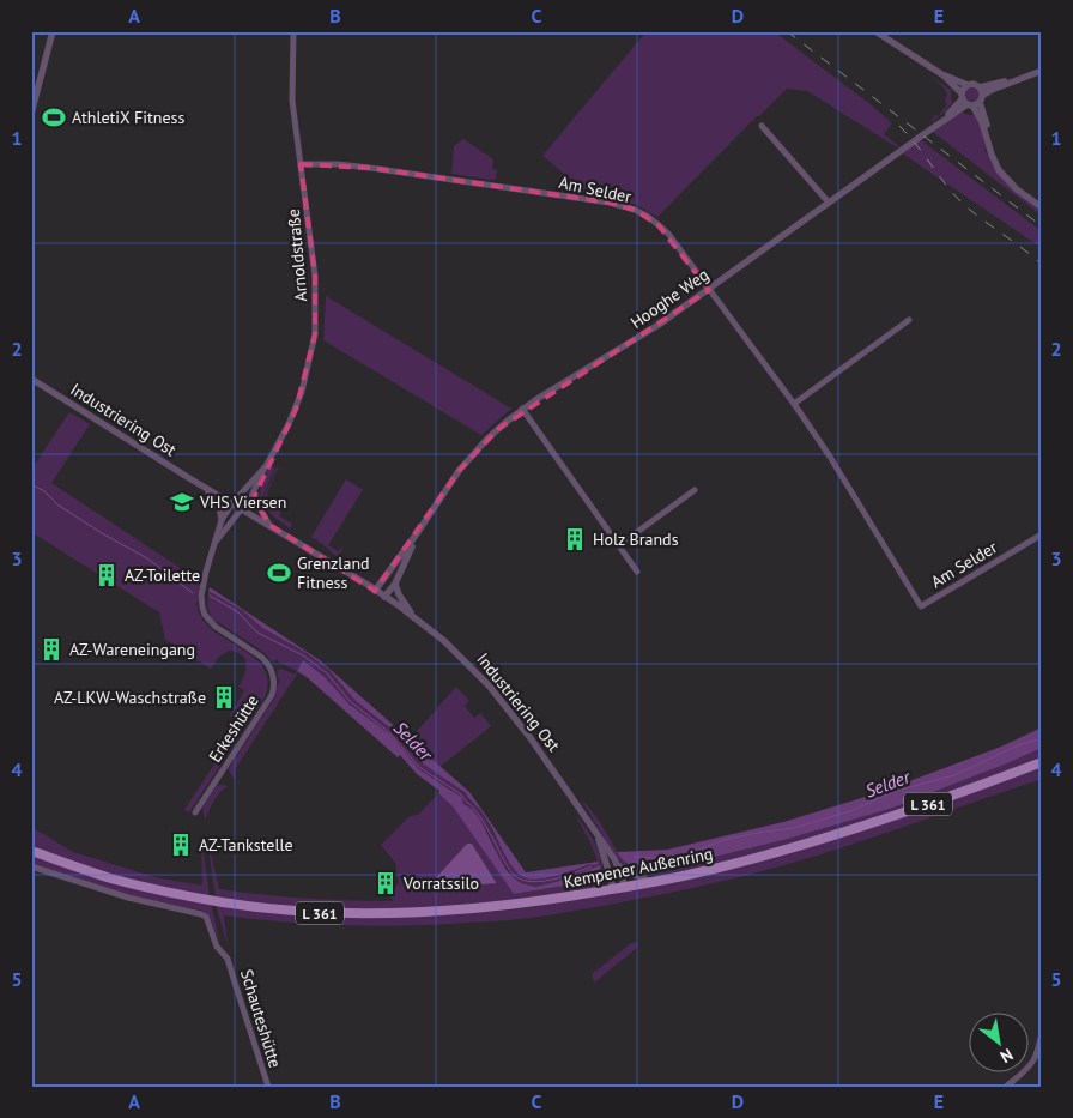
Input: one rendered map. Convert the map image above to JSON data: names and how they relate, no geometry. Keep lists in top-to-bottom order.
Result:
{
  "streets": {
    "main road": ["L 361", "Kempener Außenring"],
    "street": [
      "Am Selder",
      "Arnoldstraße",
      "Hooghe Weg",
      "Industriering Ost",
      "Erkeshütte",
      "Schauteshütte"
    ]
  },
  "crossings": [
    ["Am Selder", "Arnoldstraße"],
    ["Am Selder", "Hooghe Weg"],
    ["Arnoldstraße", "Industriering Ost"],
    ["Arnoldstraße", "Erkeshütte"],
    ["Hooghe Weg", "Industriering Ost"],
    ["Industriering Ost", "Erkeshütte"],
    ["Industriering Ost", "Kempener Außenring"]
  ],
  "water": ["Selder"],
  "places": {
    "sports": ["AthletiX Fitness", "Grenzland Fitness"],
    "school or university": ["VHS Viersen"],
    "building": [
      "Holz Brands",
      "AZ-Toilette",
      "AZ-Wareneingang",
      "AZ-LKW-Waschstraße",
      "AZ-Tankstelle",
      "Vorratssilo"
    ]
  },
  "north": "bottom right",
  "grid": {
    "columns": [
      "A",
      "B",
      "C",
      "D",
      "E"
    ],
    "rows": [
      "1",
      "2",
      "3",
      "4",
      "5"
    ]
  }
}
